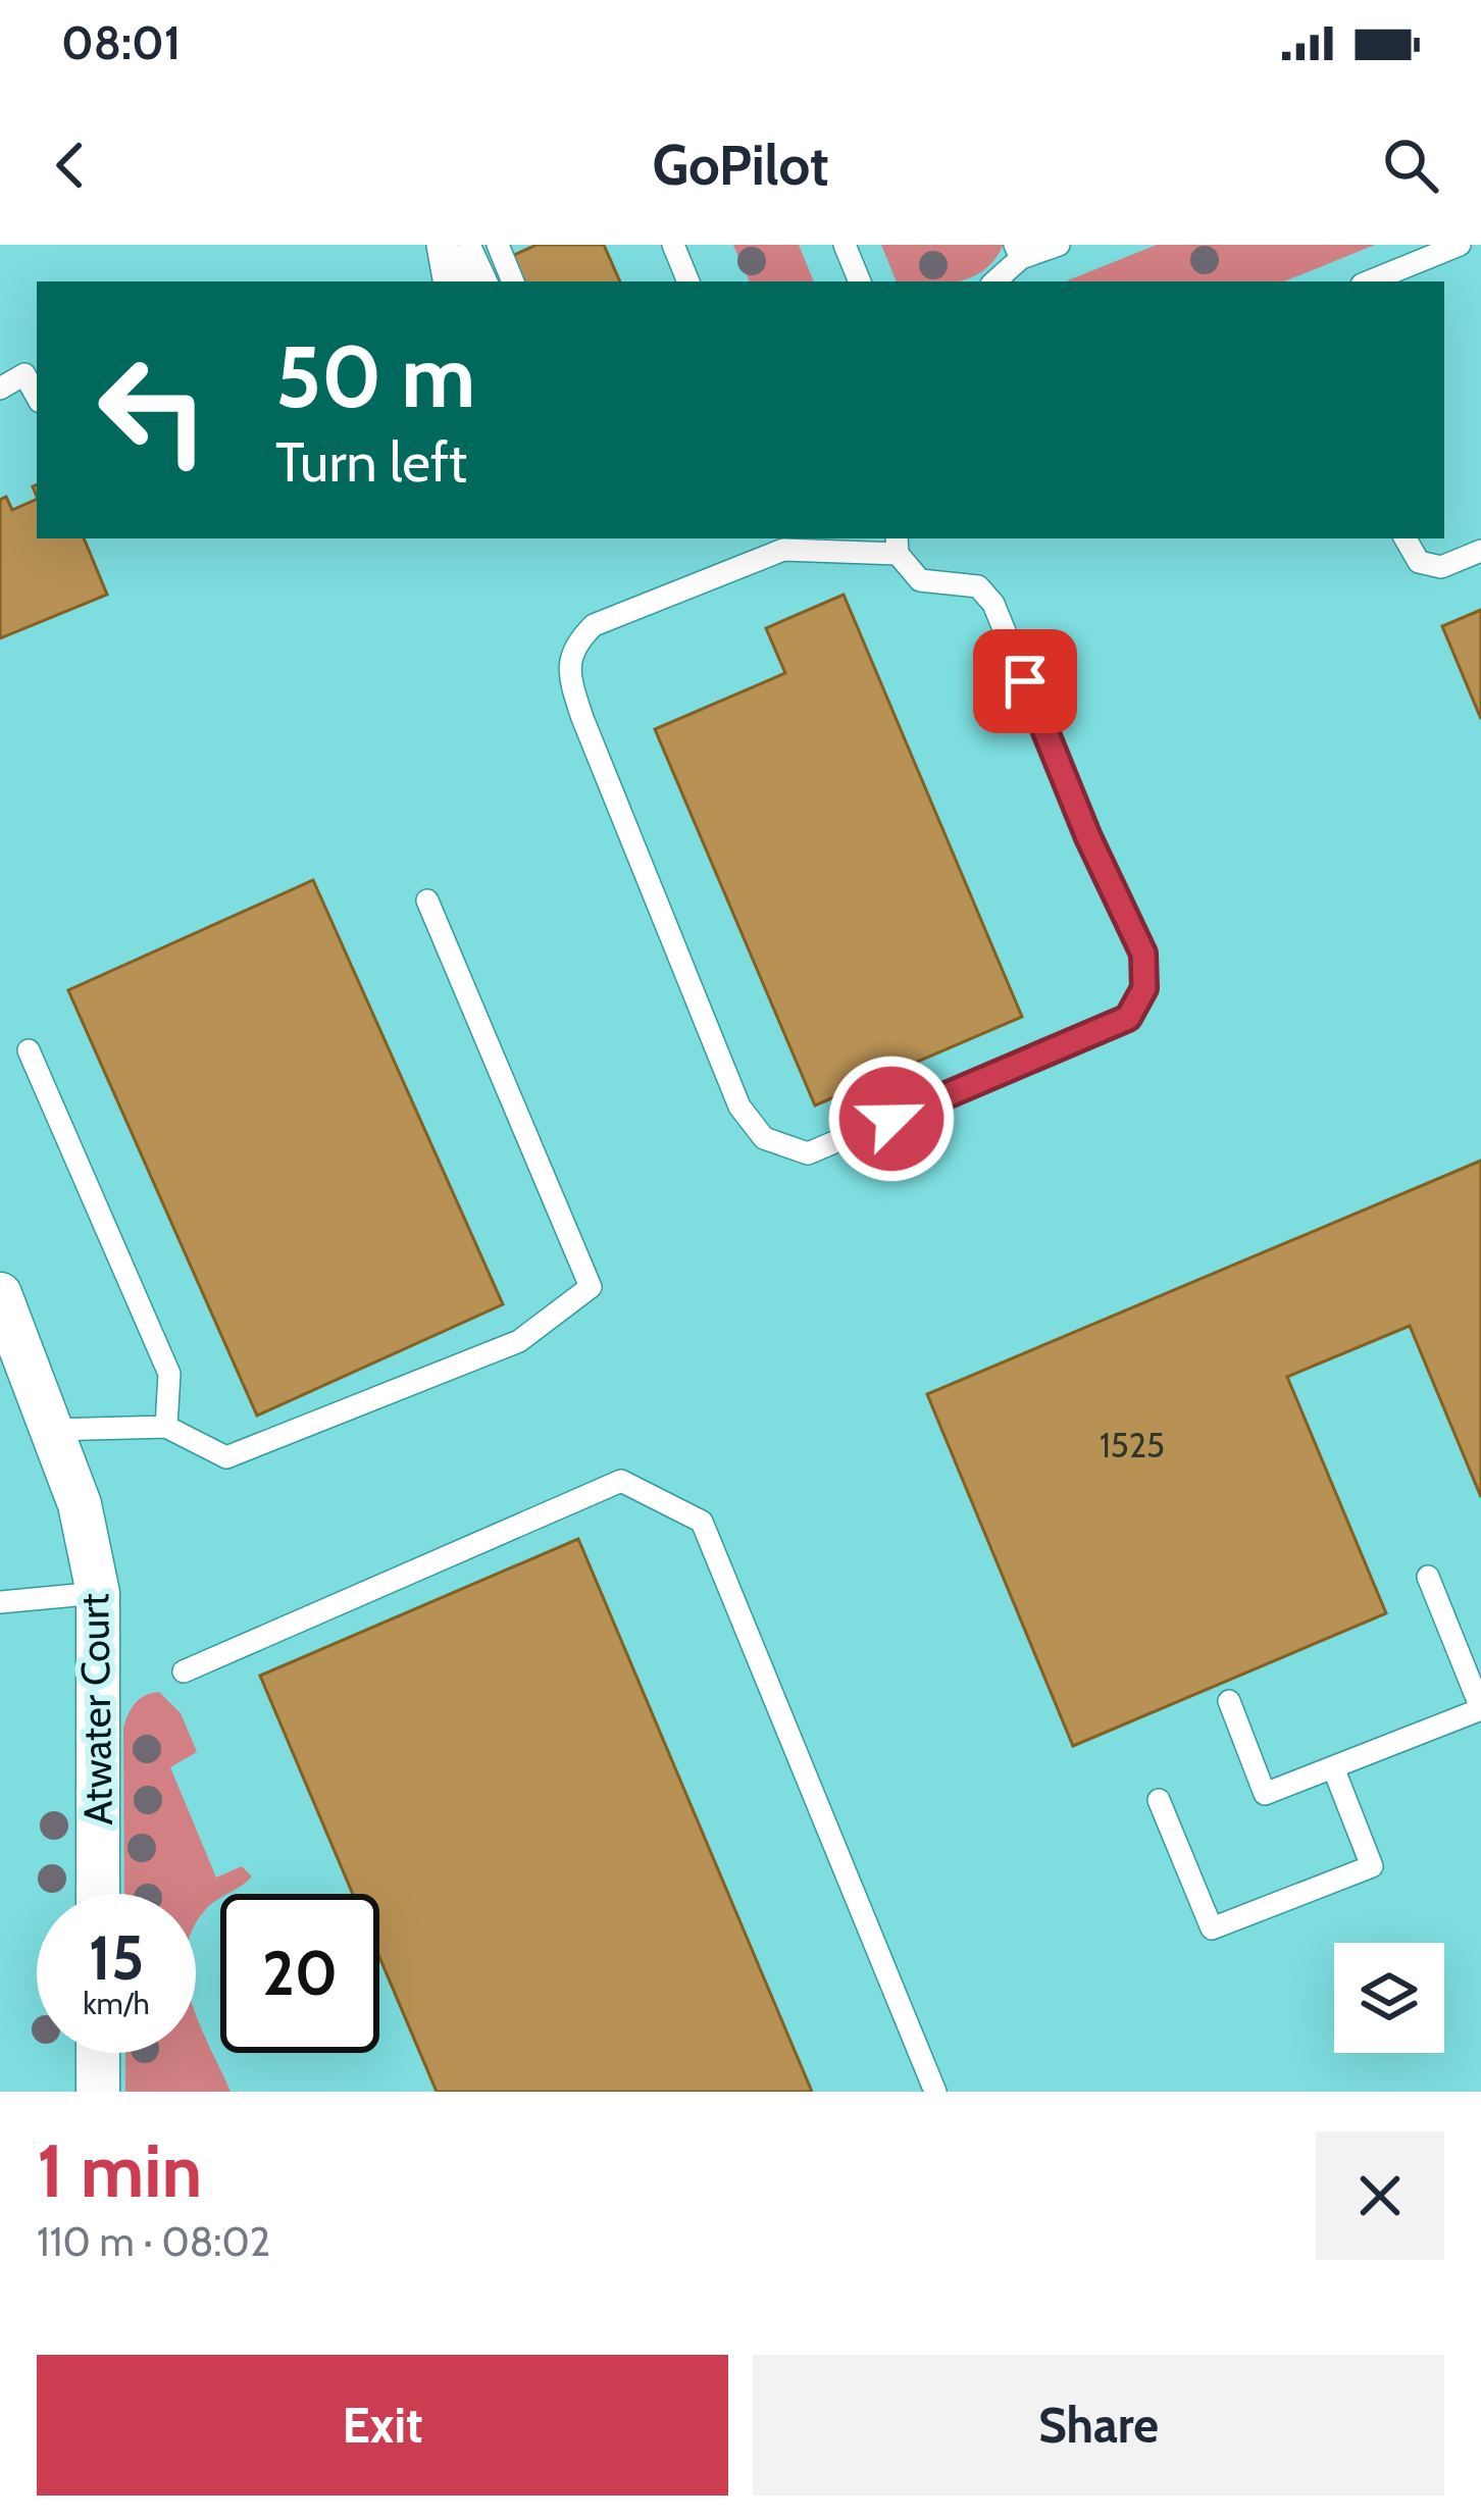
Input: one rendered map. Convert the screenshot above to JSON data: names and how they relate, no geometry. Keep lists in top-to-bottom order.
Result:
{
  "streets": {
    "street": ["Atwater Court"]
  },
  "house_numbers": ["1525"],
  "page": {
    "status": "08:01",
    "header": "GoPilot",
    "turn": ["50 m", "Turn left"],
    "speed": "15 km/h",
    "limit": "20",
    "heading": ["1 min", "110 m · 08:02"],
    "buttons": ["Exit", "Share"]
  }
}
